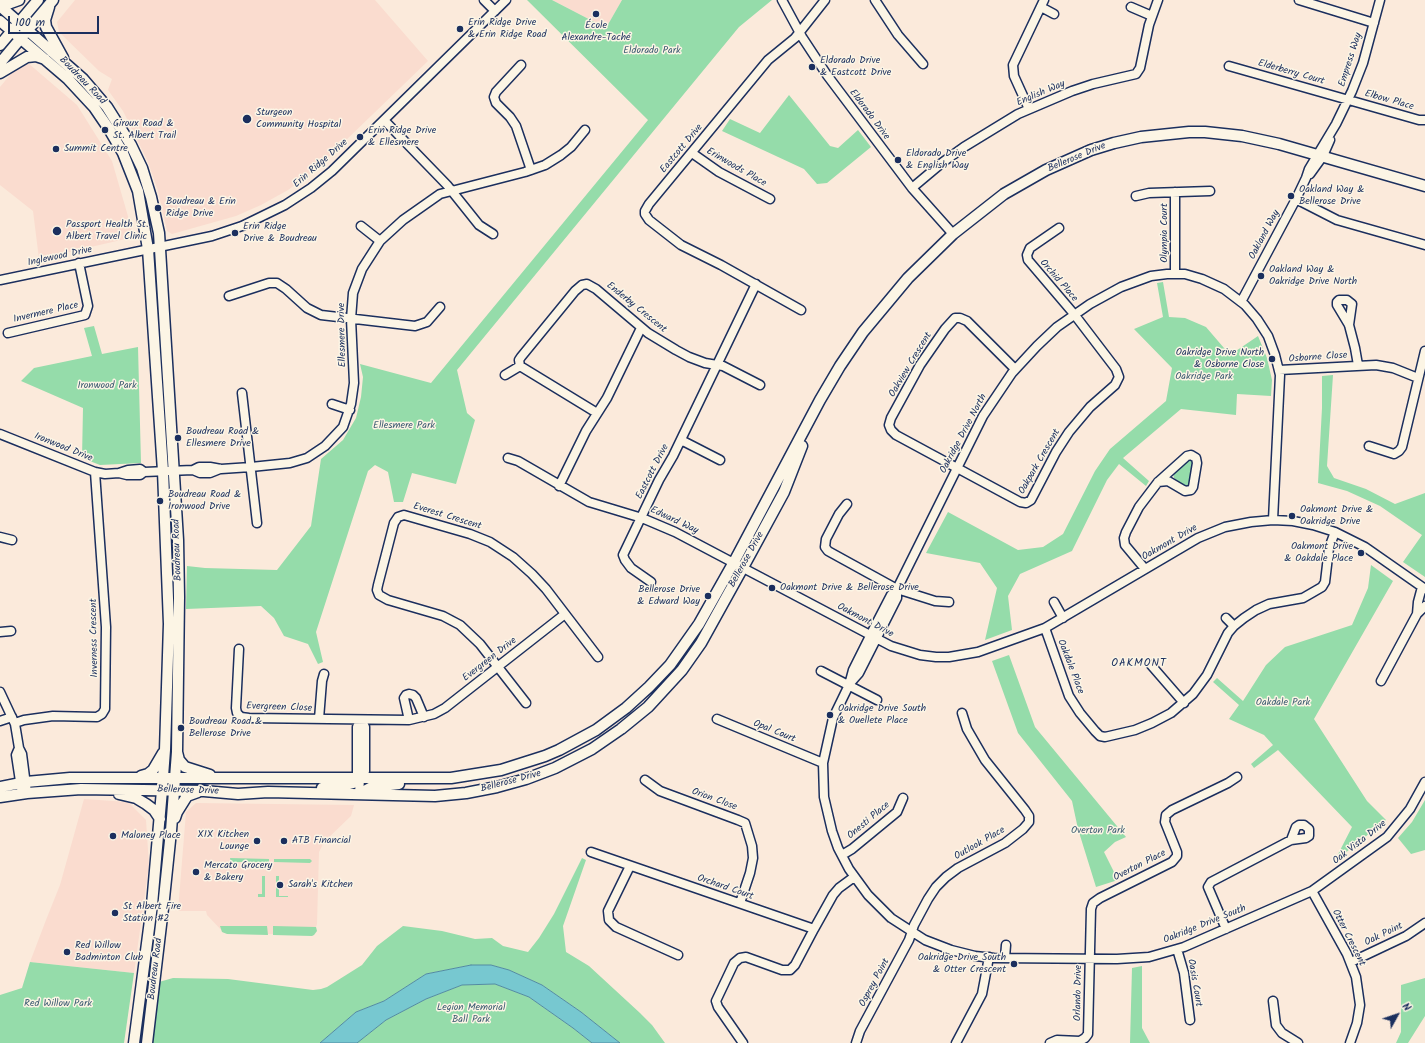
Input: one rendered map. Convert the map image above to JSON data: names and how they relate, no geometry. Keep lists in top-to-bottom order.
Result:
{
  "streets": {
    "main road": ["Boudreau Road", "Bellerose Drive"],
    "street": [
      "Empress Way",
      "Elderberry Court",
      "English Way",
      "Elbow Place",
      "Eldorado Drive",
      "Eastcott Drive",
      "Erin Ridge Drive",
      "Erinwoods Place",
      "Olympia Court",
      "Oakland Way",
      "Inglewood Drive",
      "Orchid Place",
      "Enderby Crescent",
      "Invermere Place",
      "Ellesmere Drive",
      "Osborne Close",
      "Oakview Crescent",
      "Oakridge Drive North",
      "Ironwood Drive",
      "Oakpark Crescent",
      "Everest Crescent",
      "Edward Way",
      "Oakmont Drive",
      "Inverness Crescent",
      "Evergreen Drive",
      "Oakdale Place",
      "Evergreen Close",
      "Opal Court",
      "Orion Close",
      "Onesti Place",
      "Oak Vista Drive",
      "Outlook Place",
      "Overton Place",
      "Orchard Court",
      "Oakridge Drive South",
      "Oak Point",
      "Otter Crescent",
      "Osprey Point",
      "Oasis Court",
      "Orlando Drive"
    ]
  },
  "crossings": [
    ["Empress Way", "Elderberry Court"],
    ["Empress Way", "Elbow Place"],
    ["Empress Way", "Bellerose Drive"],
    ["Empress Way", "Oakland Way"],
    ["Elderberry Court", "Elbow Place"],
    ["Boudreau Road", "Bellerose Drive"],
    ["Boudreau Road", "Erin Ridge Drive"],
    ["Boudreau Road", "Inglewood Drive"],
    ["Boudreau Road", "Ellesmere Drive"],
    ["Boudreau Road", "Ironwood Drive"],
    ["English Way", "Eldorado Drive"],
    ["Eldorado Drive", "Eastcott Drive"],
    ["Eldorado Drive", "Bellerose Drive"],
    ["Eastcott Drive", "Erinwoods Place"],
    ["Eastcott Drive", "Enderby Crescent"],
    ["Eastcott Drive", "Edward Way"],
    ["Bellerose Drive", "Oakland Way"],
    ["Bellerose Drive", "Edward Way"],
    ["Bellerose Drive", "Oakmont Drive"],
    ["Erin Ridge Drive", "Inglewood Drive"],
    ["Olympia Court", "Oakridge Drive North"],
    ["Oakland Way", "Oakridge Drive North"],
    ["Inglewood Drive", "Invermere Place"],
    ["Orchid Place", "Oakridge Drive North"],
    ["Orchid Place", "Oakpark Crescent"],
    ["Ellesmere Drive", "Ironwood Drive"],
    ["Osborne Close", "Oakridge Drive North"],
    ["Oakview Crescent", "Oakridge Drive North"],
    ["Oakview Crescent", "Oakpark Crescent"],
    ["Oakridge Drive North", "Oakpark Crescent"],
    ["Oakridge Drive North", "Oakmont Drive"],
    ["Oakridge Drive North", "Oakridge Drive South"],
    ["Ironwood Drive", "Inverness Crescent"],
    ["Everest Crescent", "Evergreen Drive"],
    ["Edward Way", "Oakmont Drive"],
    ["Oakmont Drive", "Oakdale Place"],
    ["Oakmont Drive", "Oakridge Drive South"],
    ["Evergreen Drive", "Evergreen Close"],
    ["Opal Court", "Oakridge Drive South"],
    ["Orion Close", "Orchard Court"],
    ["Onesti Place", "Oakridge Drive South"],
    ["Oak Vista Drive", "Oakridge Drive South"],
    ["Oak Vista Drive", "Otter Crescent"],
    ["Outlook Place", "Oakridge Drive South"],
    ["Outlook Place", "Osprey Point"],
    ["Overton Place", "Oakridge Drive South"],
    ["Overton Place", "Orlando Drive"],
    ["Oakridge Drive South", "Otter Crescent"],
    ["Oakridge Drive South", "Osprey Point"],
    ["Oakridge Drive South", "Oasis Court"],
    ["Oakridge Drive South", "Orlando Drive"],
    ["Oak Point", "Otter Crescent"]
  ],
  "districts": ["OAKMONT"],
  "parks": [
    "Eldorado Park",
    "Oakridge Park",
    "Ironwood Park",
    "Ellesmere Park",
    "Oakdale Park",
    "Overton Park",
    "Red Willow Park",
    "Legion Memorial Ball Park"
  ],
  "places": [
    "École Alexandre-Taché",
    "Erin Ridge Drive & Erin Ridge Road",
    "Eldorado Drive & Eastcott Drive",
    "Sturgeon Community Hospital",
    "Giroux Road & St. Albert Trail",
    "Erin Ridge Drive & Ellesmere",
    "Summit Centre",
    "Eldorado Drive & English Way",
    "Oakland Way & Bellerose Drive",
    "Boudreau & Erin Ridge Drive",
    "Passport Health St. Albert Travel Clinic",
    "Erin Ridge Drive & Boudreau",
    "Oakland Way & Oakridge Drive North",
    "Oakridge Drive North & Osborne Close",
    "Boudreau Road & Ellesmere Drive",
    "Boudreau Road & Ironwood Drive",
    "Oakmont Drive & Oakridge Drive",
    "Oakmont Drive & Oakdale Place",
    "Oakmont Drive & Bellerose Drive",
    "Bellerose Drive & Edward Way",
    "Oakridge Drive South & Ouellete Place",
    "Boudreau Road & Bellerose Drive",
    "Maloney Place",
    "XIX Kitchen Lounge",
    "ATB Financial",
    "Mercato Grocery & Bakery",
    "Sarah's Kitchen",
    "St Albert Fire Station #2",
    "Red Willow Badminton Club",
    "Oakridge Drive South & Otter Crescent"
  ],
  "scale_bar": "100 m",
  "north": "top right"
}
